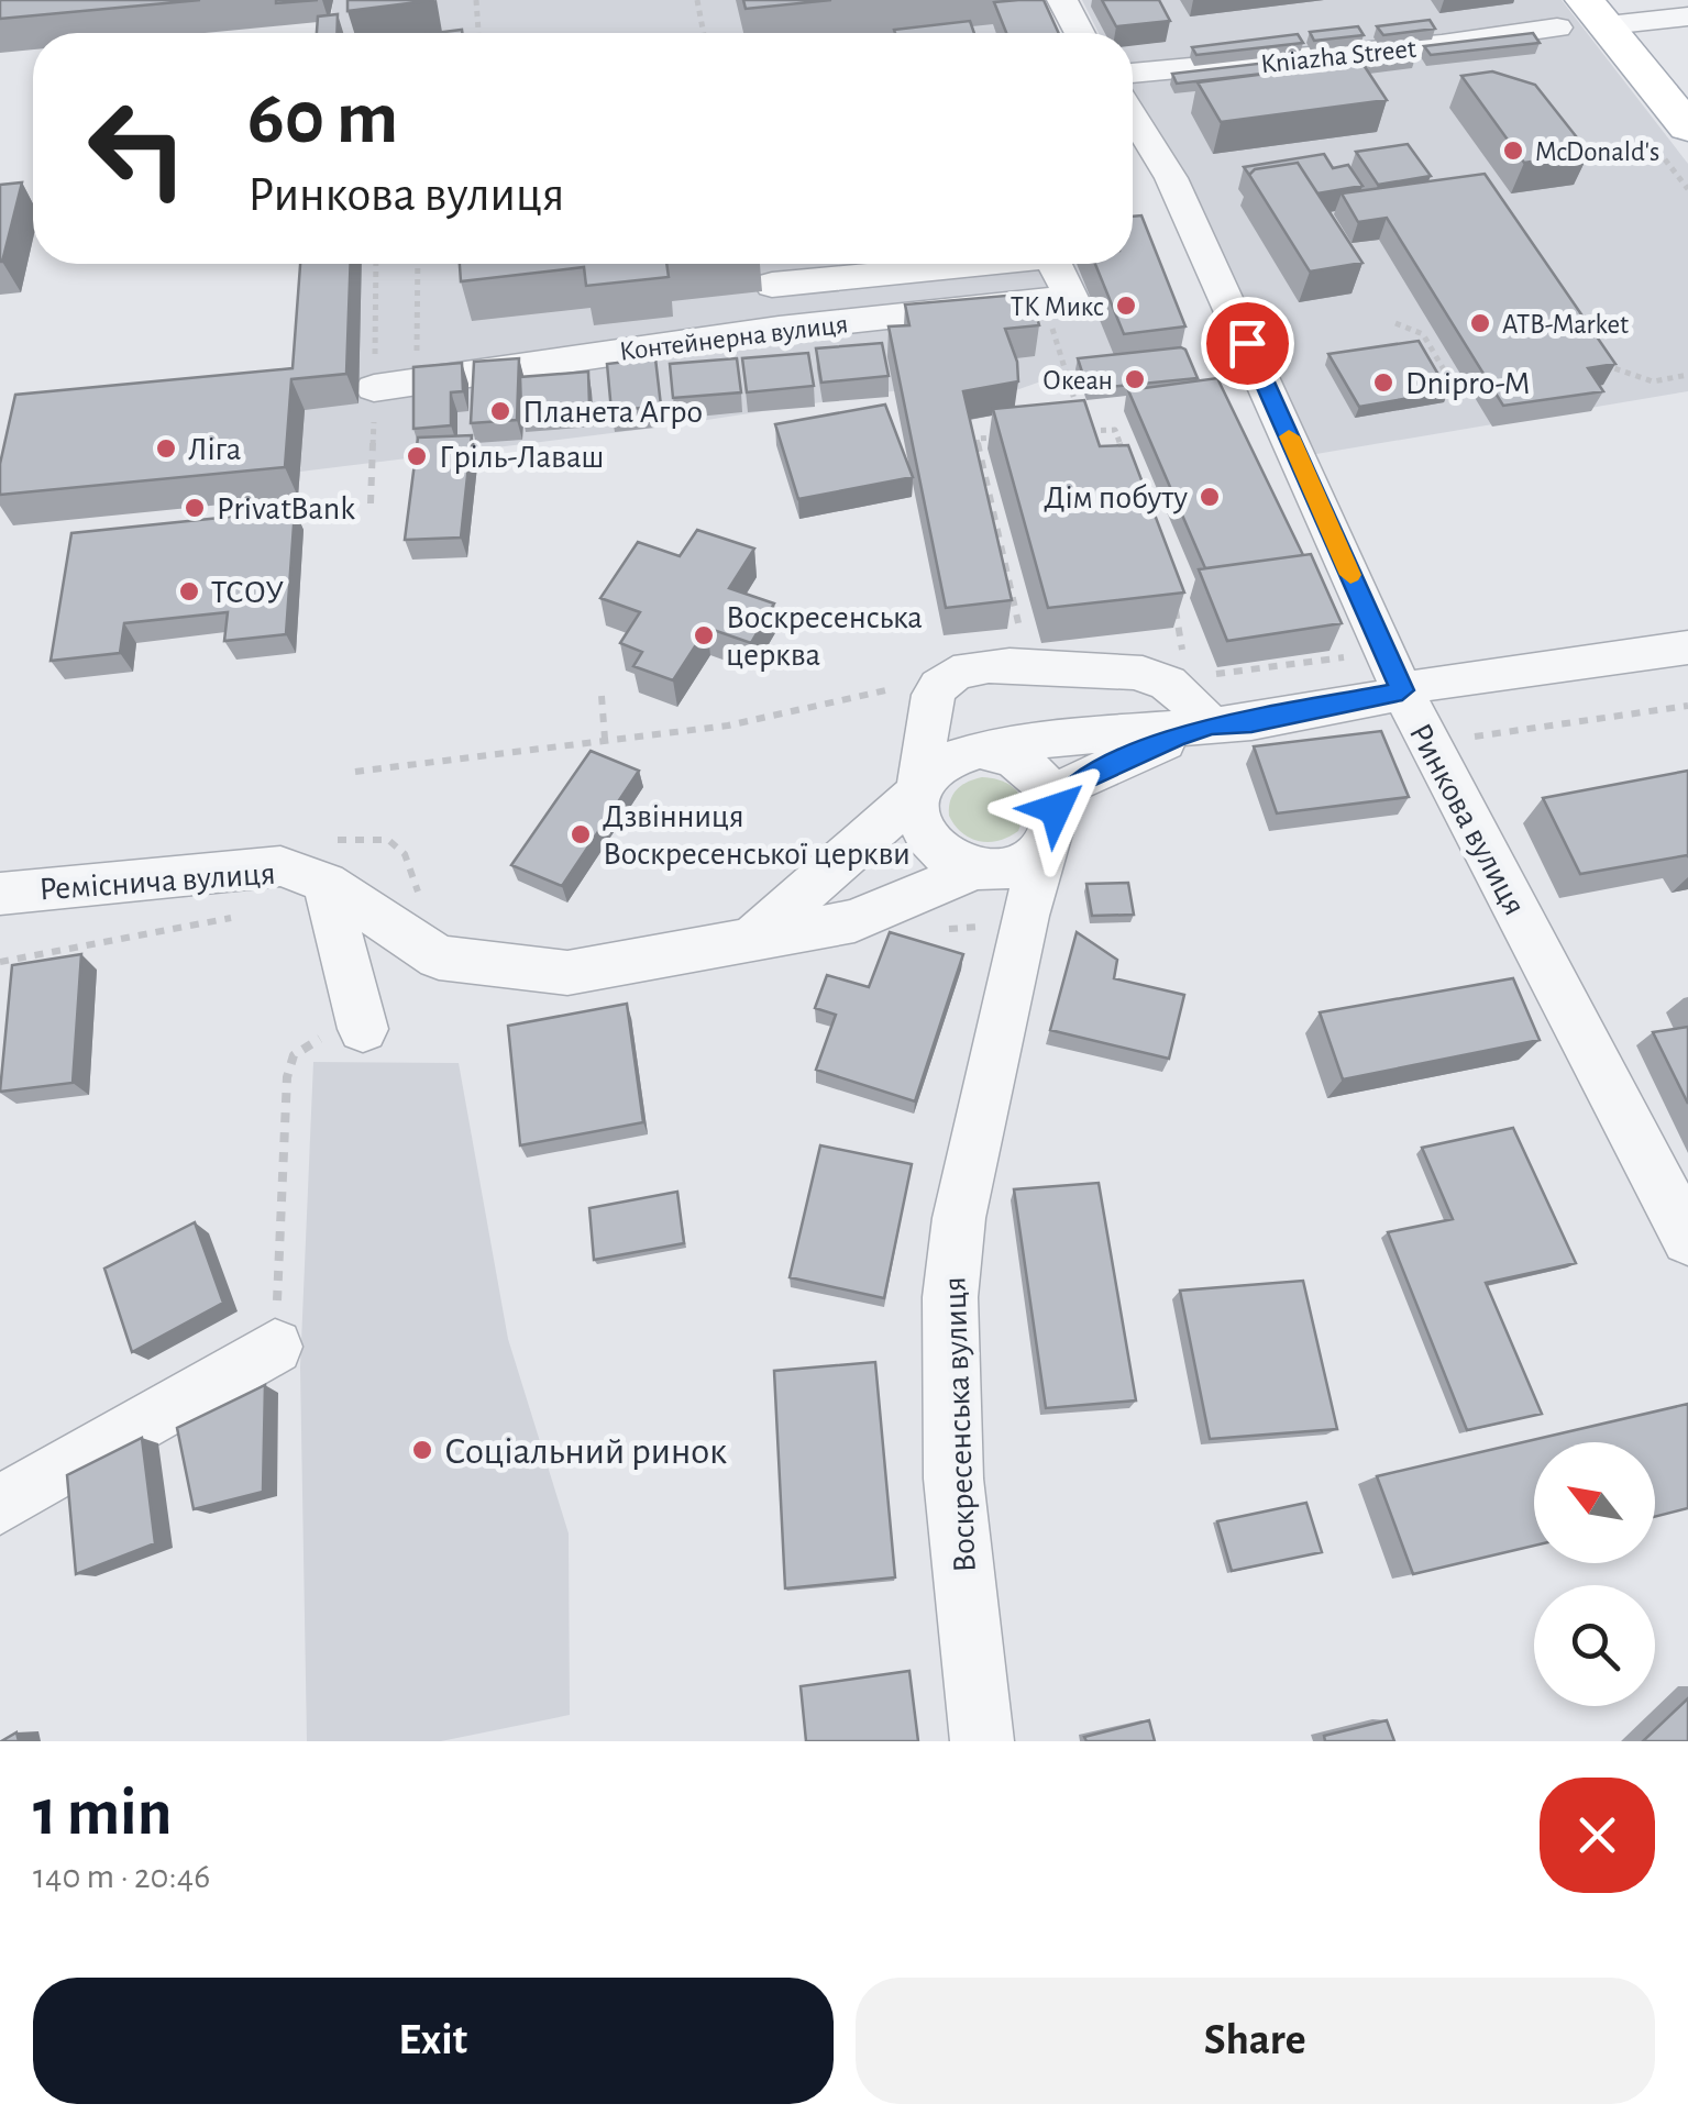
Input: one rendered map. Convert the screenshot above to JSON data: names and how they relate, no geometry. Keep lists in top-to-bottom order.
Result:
{
  "streets": {
    "street": [
      "Kniazha Street",
      "Контейнерна вулиця",
      "Ринкова вулиця",
      "Реміснича вулиця",
      "Воскресенська вулиця"
    ]
  },
  "crossings": [
    ["Реміснича вулиця", "Воскресенська вулиця"]
  ],
  "places": [
    "McDonald's",
    "ТК Микс",
    "ATB-Market",
    "Океан",
    "Dnipro-M",
    "Планета Агро",
    "Ліга",
    "Гріль-Лаваш",
    "Дім побуту",
    "PrivatBank",
    "ТСОУ",
    "Воскресенська церква",
    "Дзвінниця Воскресенської церкви",
    "Соціальний ринок"
  ],
  "north": "top left",
  "page": {
    "turn": ["60 m", "Ринкова вулиця"],
    "heading": ["1 min", "140 m · 20:46"],
    "buttons": ["Exit", "Share"]
  }
}
